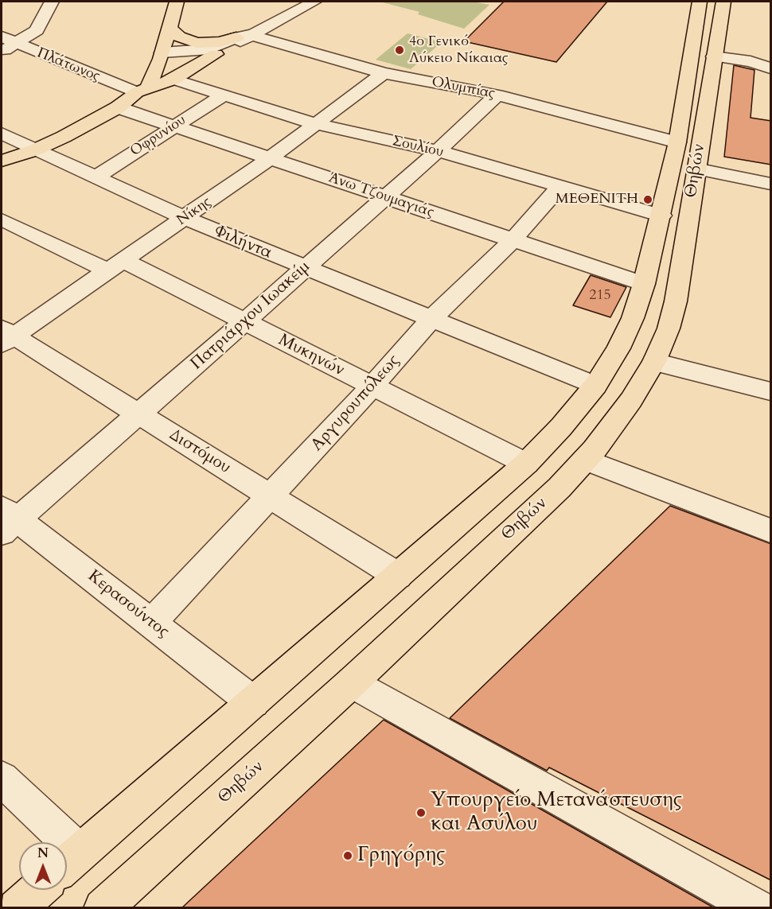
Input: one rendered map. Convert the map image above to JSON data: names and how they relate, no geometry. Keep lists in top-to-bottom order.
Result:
{
  "streets": {
    "main road": ["Θηβών"],
    "street": [
      "Πλάτωνος",
      "Ολυμπίας",
      "Οφρυνίου",
      "Σουλίου",
      "Άνω Τζουμαγιάς",
      "Νίκης",
      "Φιλήντα",
      "Πατριάρχου Ιωακείμ",
      "Μυκηνών",
      "Αργυρουπόλεως",
      "Διστόμου",
      "Κερασούντος"
    ]
  },
  "crossings": [
    ["Ολυμπίας", "Θηβών"],
    ["Ολυμπίας", "Νίκης"],
    ["Ολυμπίας", "Πατριάρχου Ιωακείμ"],
    ["Οφρυνίου", "Σουλίου"],
    ["Οφρυνίου", "Άνω Τζουμαγιάς"],
    ["Οφρυνίου", "Φιλήντα"],
    ["Σουλίου", "Θηβών"],
    ["Σουλίου", "Νίκης"],
    ["Σουλίου", "Πατριάρχου Ιωακείμ"],
    ["Σουλίου", "Αργυρουπόλεως"],
    ["Θηβών", "Άνω Τζουμαγιάς"],
    ["Θηβών", "Φιλήντα"],
    ["Θηβών", "Μυκηνών"],
    ["Θηβών", "Διστόμου"],
    ["Θηβών", "Κερασούντος"],
    ["Άνω Τζουμαγιάς", "Νίκης"],
    ["Άνω Τζουμαγιάς", "Πατριάρχου Ιωακείμ"],
    ["Άνω Τζουμαγιάς", "Αργυρουπόλεως"],
    ["Νίκης", "Φιλήντα"],
    ["Νίκης", "Μυκηνών"],
    ["Νίκης", "Διστόμου"],
    ["Φιλήντα", "Πατριάρχου Ιωακείμ"],
    ["Φιλήντα", "Αργυρουπόλεως"],
    ["Πατριάρχου Ιωακείμ", "Μυκηνών"],
    ["Πατριάρχου Ιωακείμ", "Διστόμου"],
    ["Πατριάρχου Ιωακείμ", "Κερασούντος"],
    ["Μυκηνών", "Αργυρουπόλεως"],
    ["Αργυρουπόλεως", "Διστόμου"],
    ["Αργυρουπόλεως", "Κερασούντος"]
  ],
  "places": [
    "4ο Γενικό Λύκειο Νίκαιας",
    "ΜΕΘΕΝΙΤΗ",
    "Υπουργείο Μετανάστευσης και Ασύλου",
    "Γρηγόρης"
  ],
  "house_numbers": ["215"],
  "north": "top"
}
